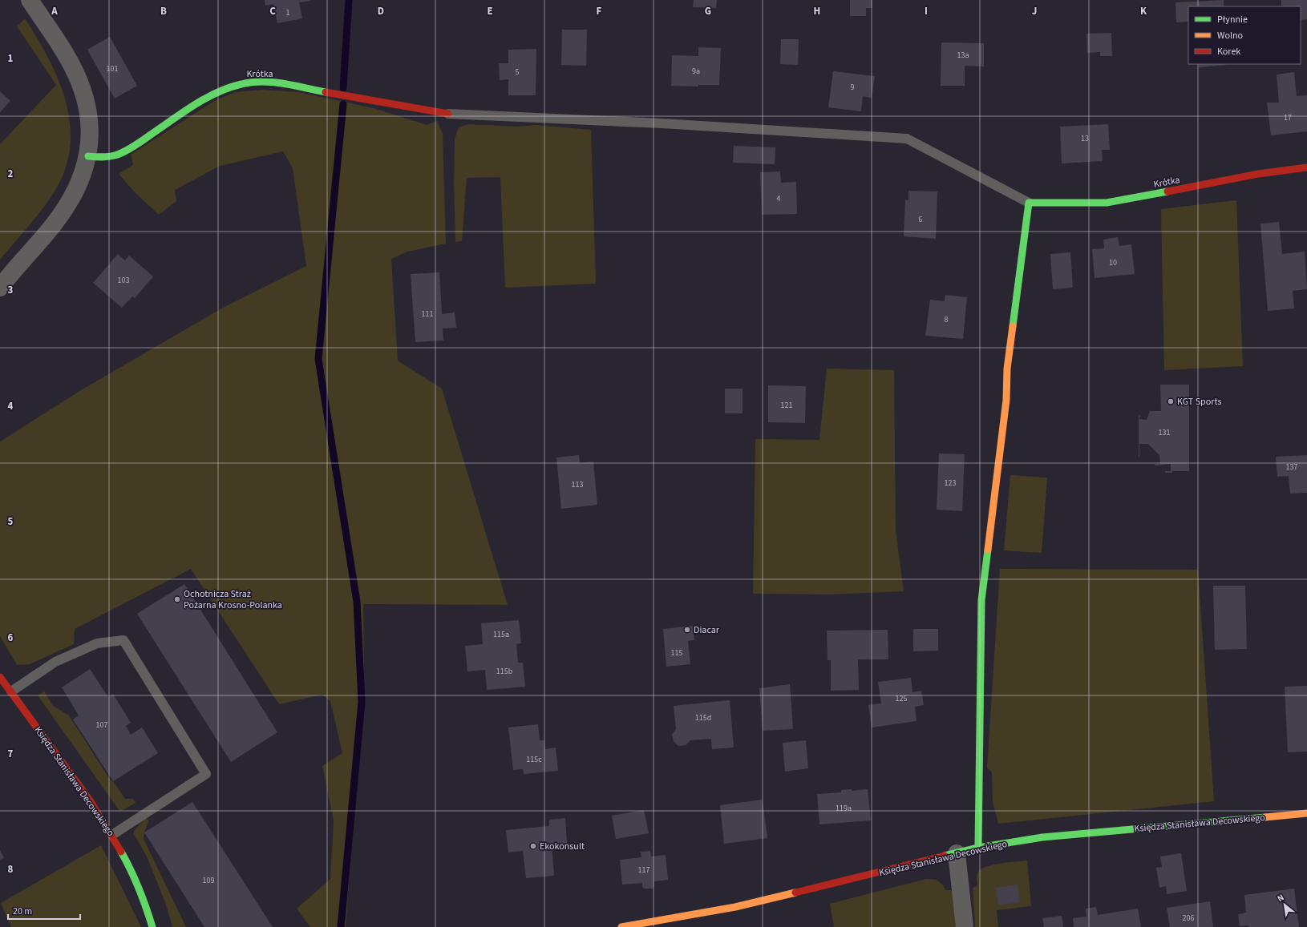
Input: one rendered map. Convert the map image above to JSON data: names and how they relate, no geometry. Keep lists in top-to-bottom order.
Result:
{
  "streets": {
    "street": ["Krótka", "Księdza Stanisława Decowskiego"]
  },
  "places": [
    "KGT Sports",
    "Ochotnicza Straż Pożarna Krosno-Polanka",
    "Diacar",
    "Ekokonsult"
  ],
  "house_numbers": [
    "1",
    "13a",
    "101",
    "9a",
    "5",
    "9",
    "17",
    "13",
    "4",
    "6",
    "10",
    "103",
    "111",
    "8",
    "121",
    "131",
    "137",
    "123",
    "113",
    "115a",
    "115",
    "115b",
    "125",
    "115d",
    "107",
    "115c",
    "119a",
    "117",
    "109",
    "206"
  ],
  "legend": ["Płynnie", "Wolno", "Korek"],
  "scale_bar": "20 m",
  "north": "top left",
  "grid": {
    "columns": [
      "A",
      "B",
      "C",
      "D",
      "E",
      "F",
      "G",
      "H",
      "I",
      "J",
      "K"
    ],
    "rows": [
      "1",
      "2",
      "3",
      "4",
      "5",
      "6",
      "7",
      "8"
    ]
  }
}
